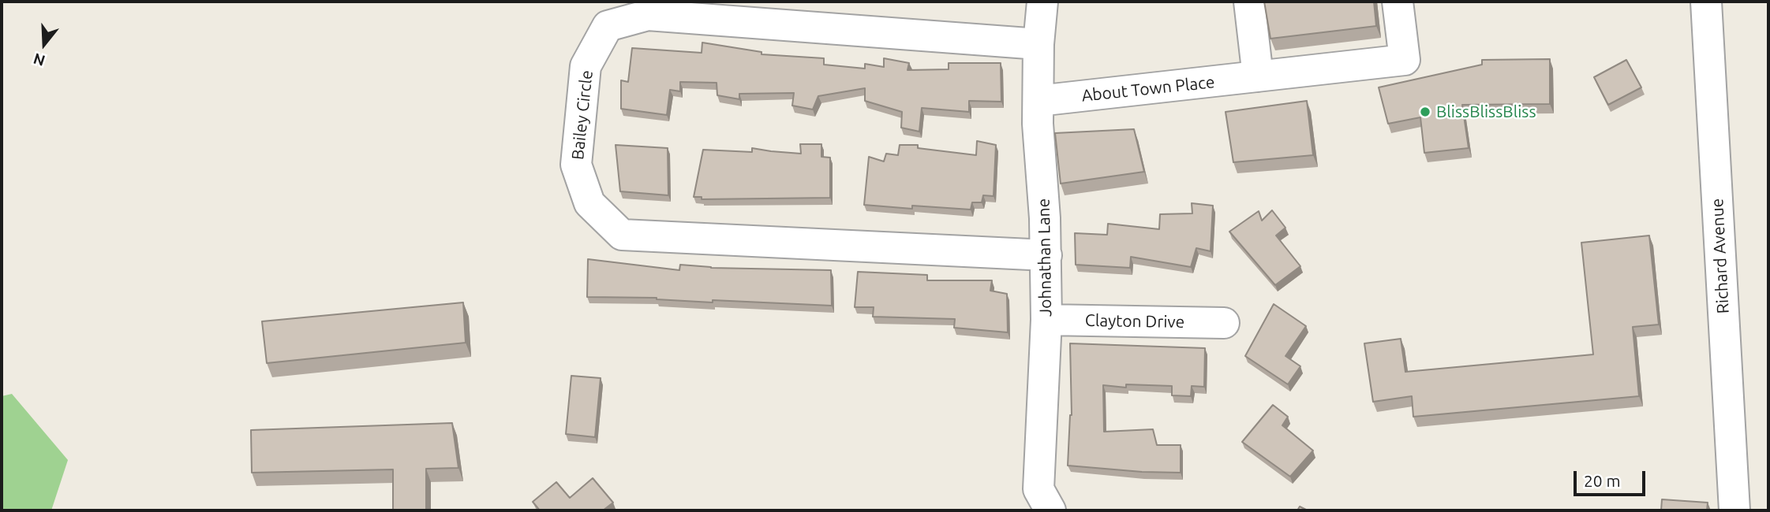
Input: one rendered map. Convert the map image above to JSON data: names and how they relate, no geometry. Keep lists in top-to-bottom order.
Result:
{
  "streets": {
    "street": [
      "About Town Place",
      "Bailey Circle",
      "Richard Avenue",
      "Johnathan Lane",
      "Clayton Drive"
    ]
  },
  "crossings": [
    ["About Town Place", "Johnathan Lane"],
    ["Bailey Circle", "Johnathan Lane"],
    ["Johnathan Lane", "Clayton Drive"]
  ],
  "places": ["BlissBlissBliss"],
  "scale_bar": "20 m",
  "north": "bottom"
}
